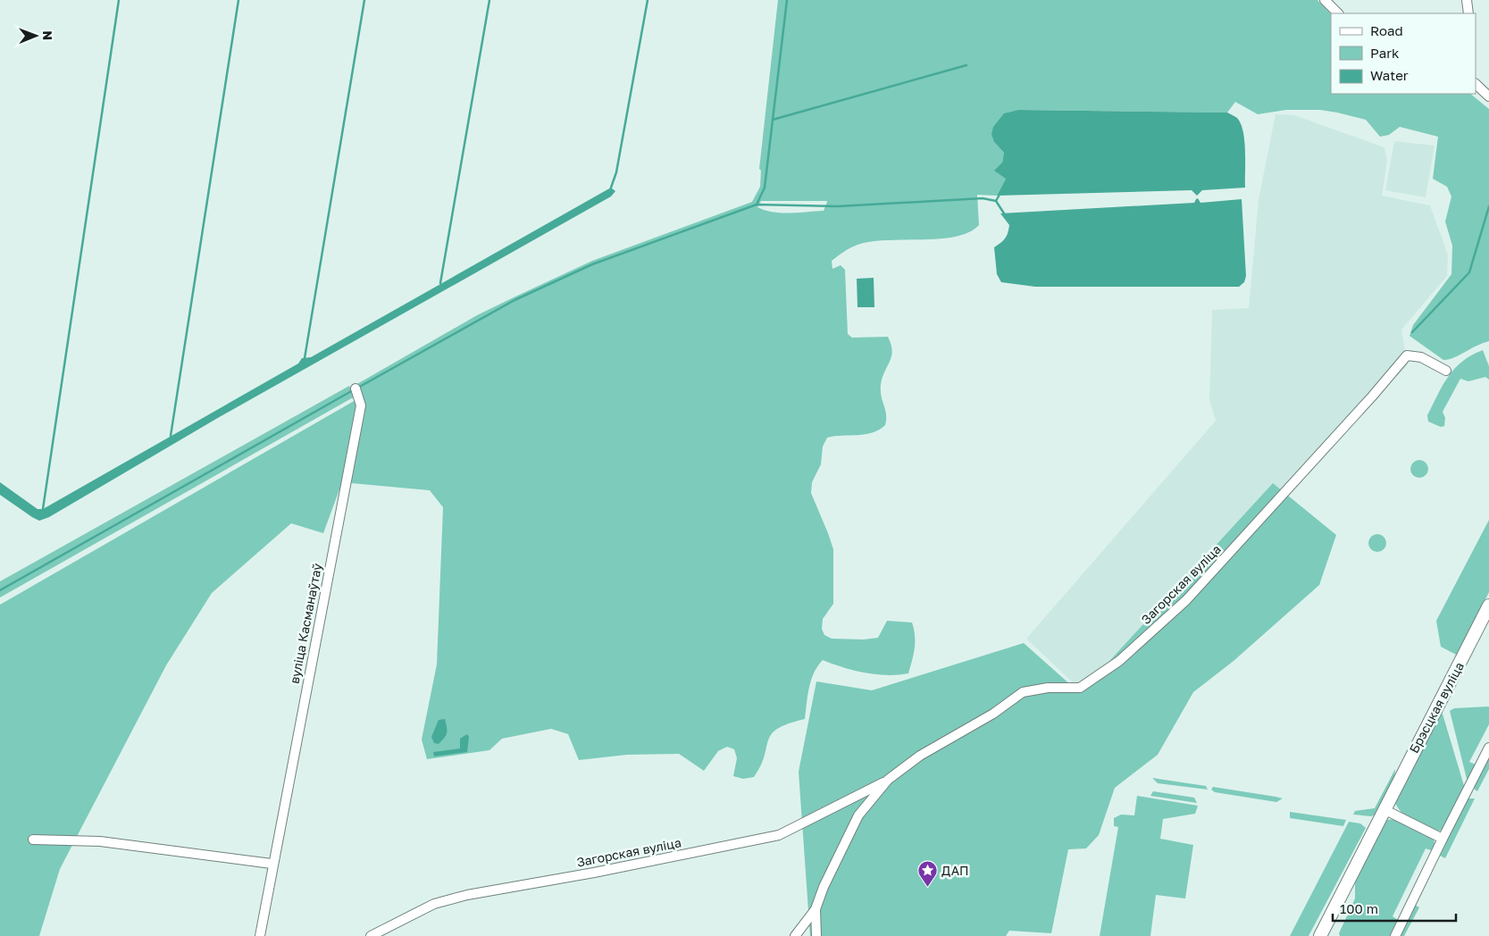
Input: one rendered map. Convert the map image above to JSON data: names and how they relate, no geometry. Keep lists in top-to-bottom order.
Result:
{
  "streets": {
    "main road": ["Брэсцкая вуліца"],
    "street": ["Загорская вуліца", "вуліца Касманаўтаў"]
  },
  "places": {
    "place": ["ДАП"]
  },
  "legend": ["Road", "Park", "Water"],
  "scale_bar": "100 m",
  "north": "right"
}
